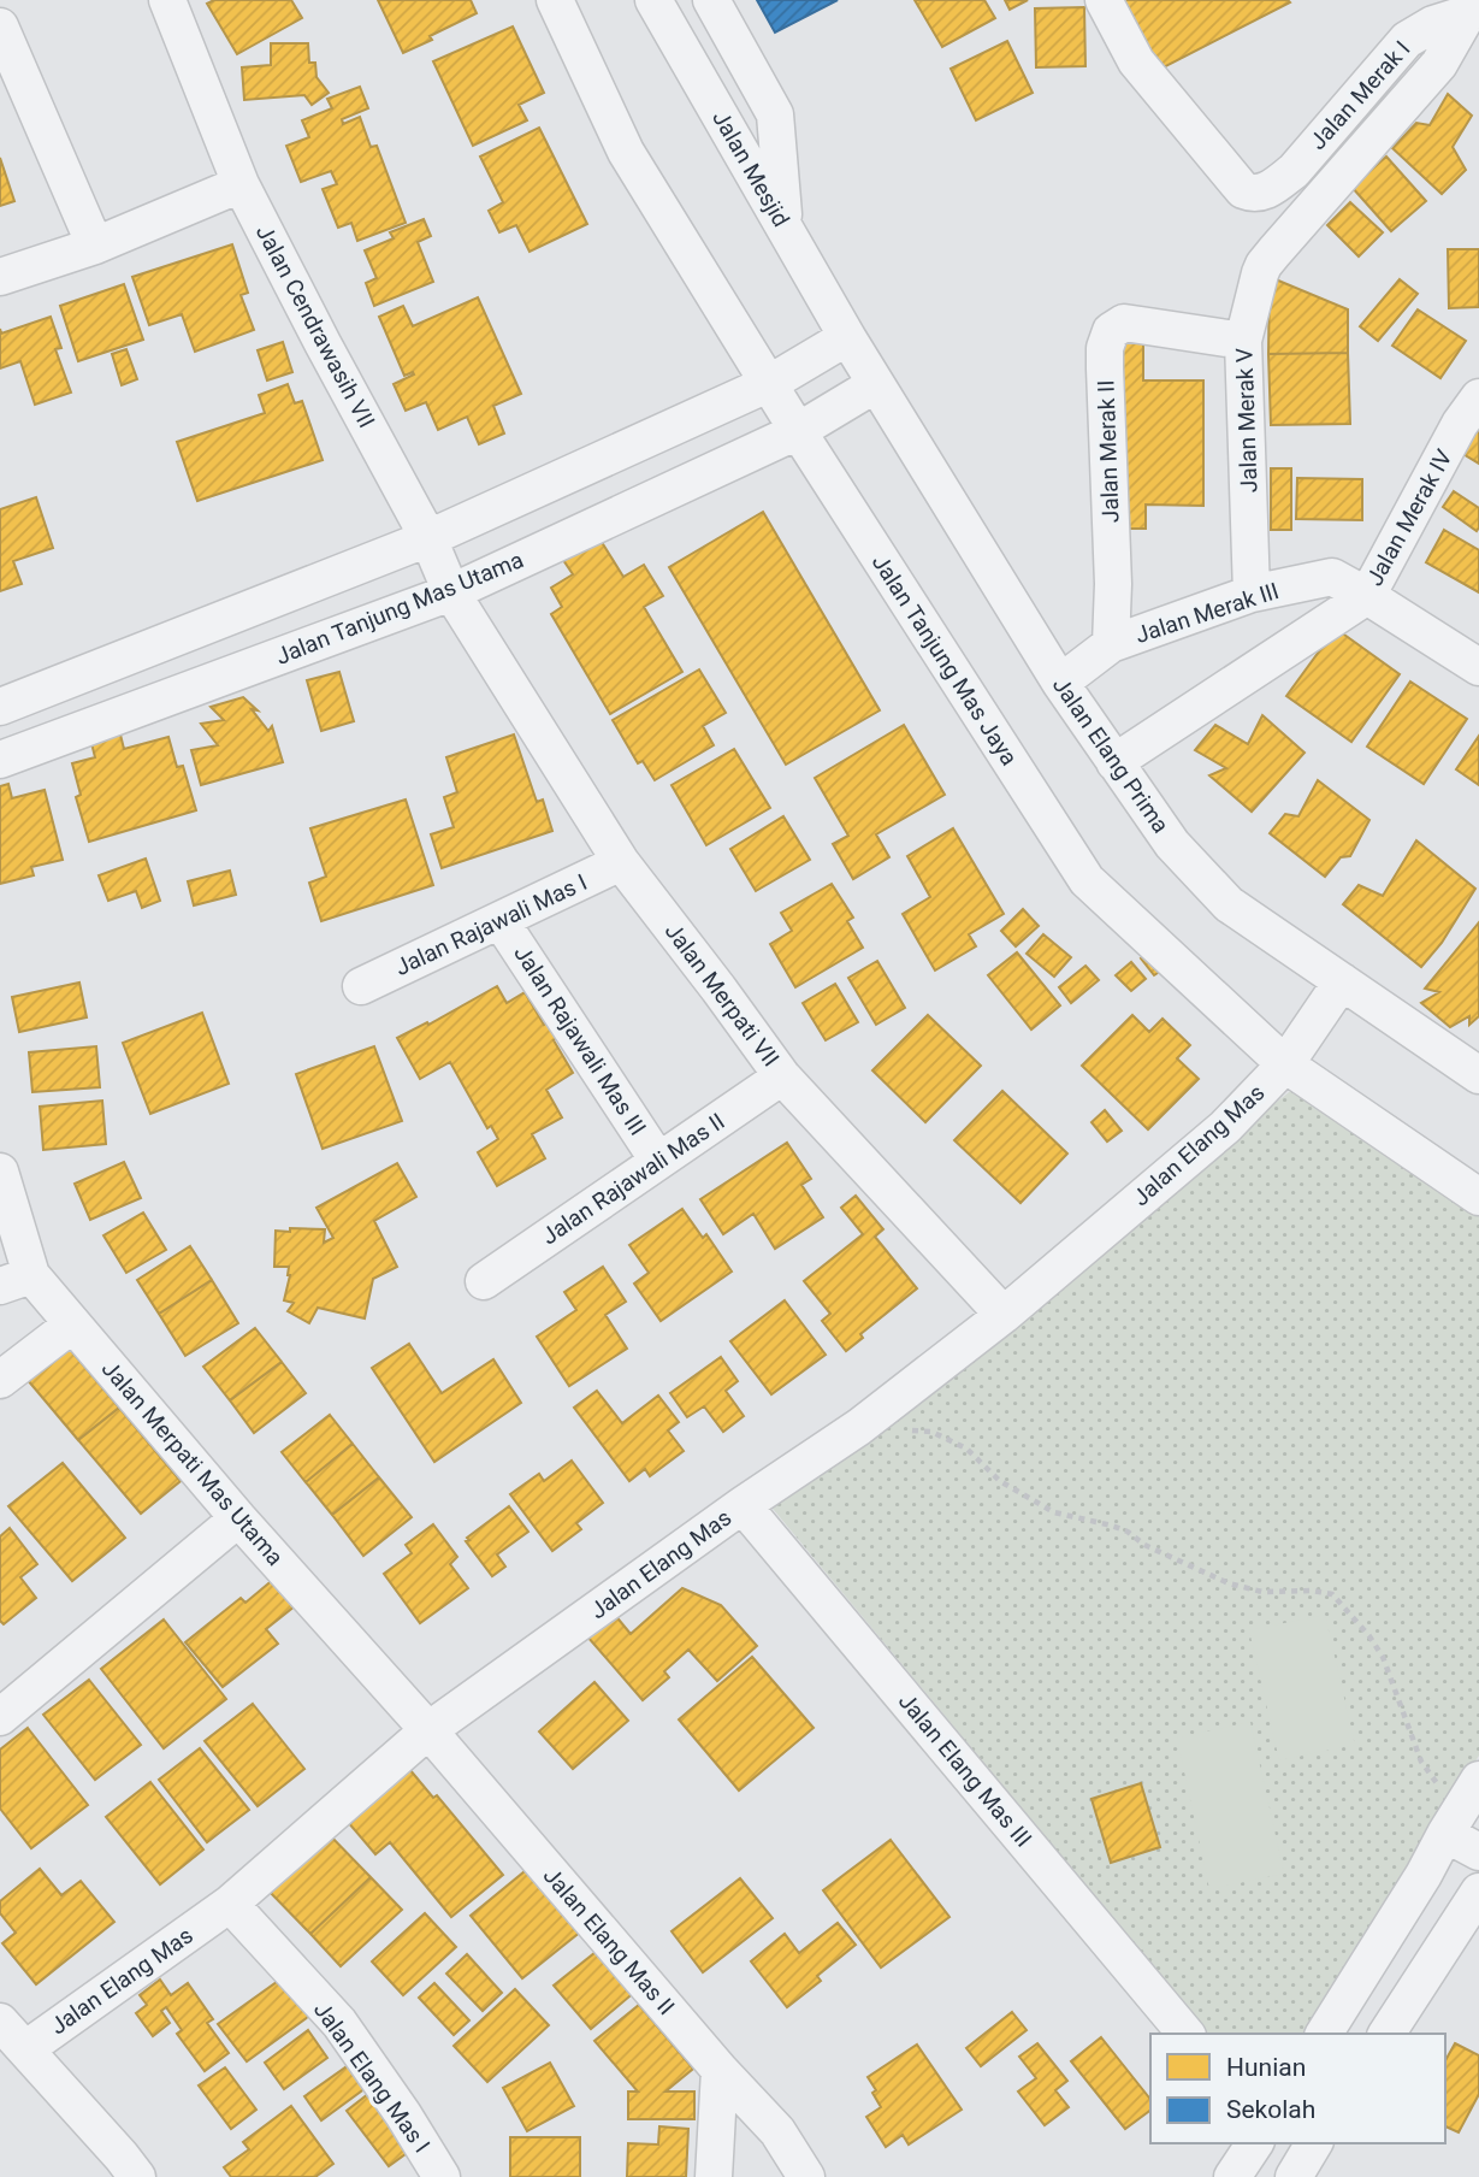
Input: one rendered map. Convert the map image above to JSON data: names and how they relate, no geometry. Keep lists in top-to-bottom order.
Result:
{
  "streets": {
    "street": [
      "Jalan Merak I",
      "Jalan Mesjid",
      "Jalan Cendrawasih VII",
      "Jalan Merak V",
      "Jalan Merak II",
      "Jalan Merak IV",
      "Jalan Tanjung Mas Utama",
      "Jalan Merak III",
      "Jalan Tanjung Mas Jaya",
      "Jalan Elang Prima",
      "Jalan Rajawali Mas I",
      "Jalan Merpati VII",
      "Jalan Rajawali Mas III",
      "Jalan Elang Mas",
      "Jalan Rajawali Mas II",
      "Jalan Merpati Mas Utama",
      "Jalan Elang Mas III",
      "Jalan Elang Mas II",
      "Jalan Elang Mas I"
    ]
  },
  "crossings": [
    ["Jalan Merak I", "Jalan Merak V"],
    ["Jalan Mesjid", "Jalan Elang Prima"],
    ["Jalan Cendrawasih VII", "Jalan Tanjung Mas Utama"],
    ["Jalan Cendrawasih VII", "Jalan Merpati VII"],
    ["Jalan Merak V", "Jalan Merak II"],
    ["Jalan Merak V", "Jalan Merak III"],
    ["Jalan Merak II", "Jalan Merak III"],
    ["Jalan Merak IV", "Jalan Merak III"],
    ["Jalan Tanjung Mas Utama", "Jalan Tanjung Mas Jaya"],
    ["Jalan Tanjung Mas Utama", "Jalan Elang Prima"],
    ["Jalan Tanjung Mas Jaya", "Jalan Elang Mas"],
    ["Jalan Elang Prima", "Jalan Elang Mas"],
    ["Jalan Rajawali Mas I", "Jalan Merpati VII"],
    ["Jalan Rajawali Mas I", "Jalan Rajawali Mas III"],
    ["Jalan Merpati VII", "Jalan Elang Mas"],
    ["Jalan Merpati VII", "Jalan Rajawali Mas II"],
    ["Jalan Rajawali Mas III", "Jalan Rajawali Mas II"],
    ["Jalan Elang Mas", "Jalan Merpati Mas Utama"],
    ["Jalan Elang Mas", "Jalan Elang Mas III"],
    ["Jalan Elang Mas", "Jalan Elang Mas II"],
    ["Jalan Elang Mas", "Jalan Elang Mas I"],
    ["Jalan Merpati Mas Utama", "Jalan Elang Mas II"]
  ],
  "legend": ["Hunian", "Sekolah"]
}
